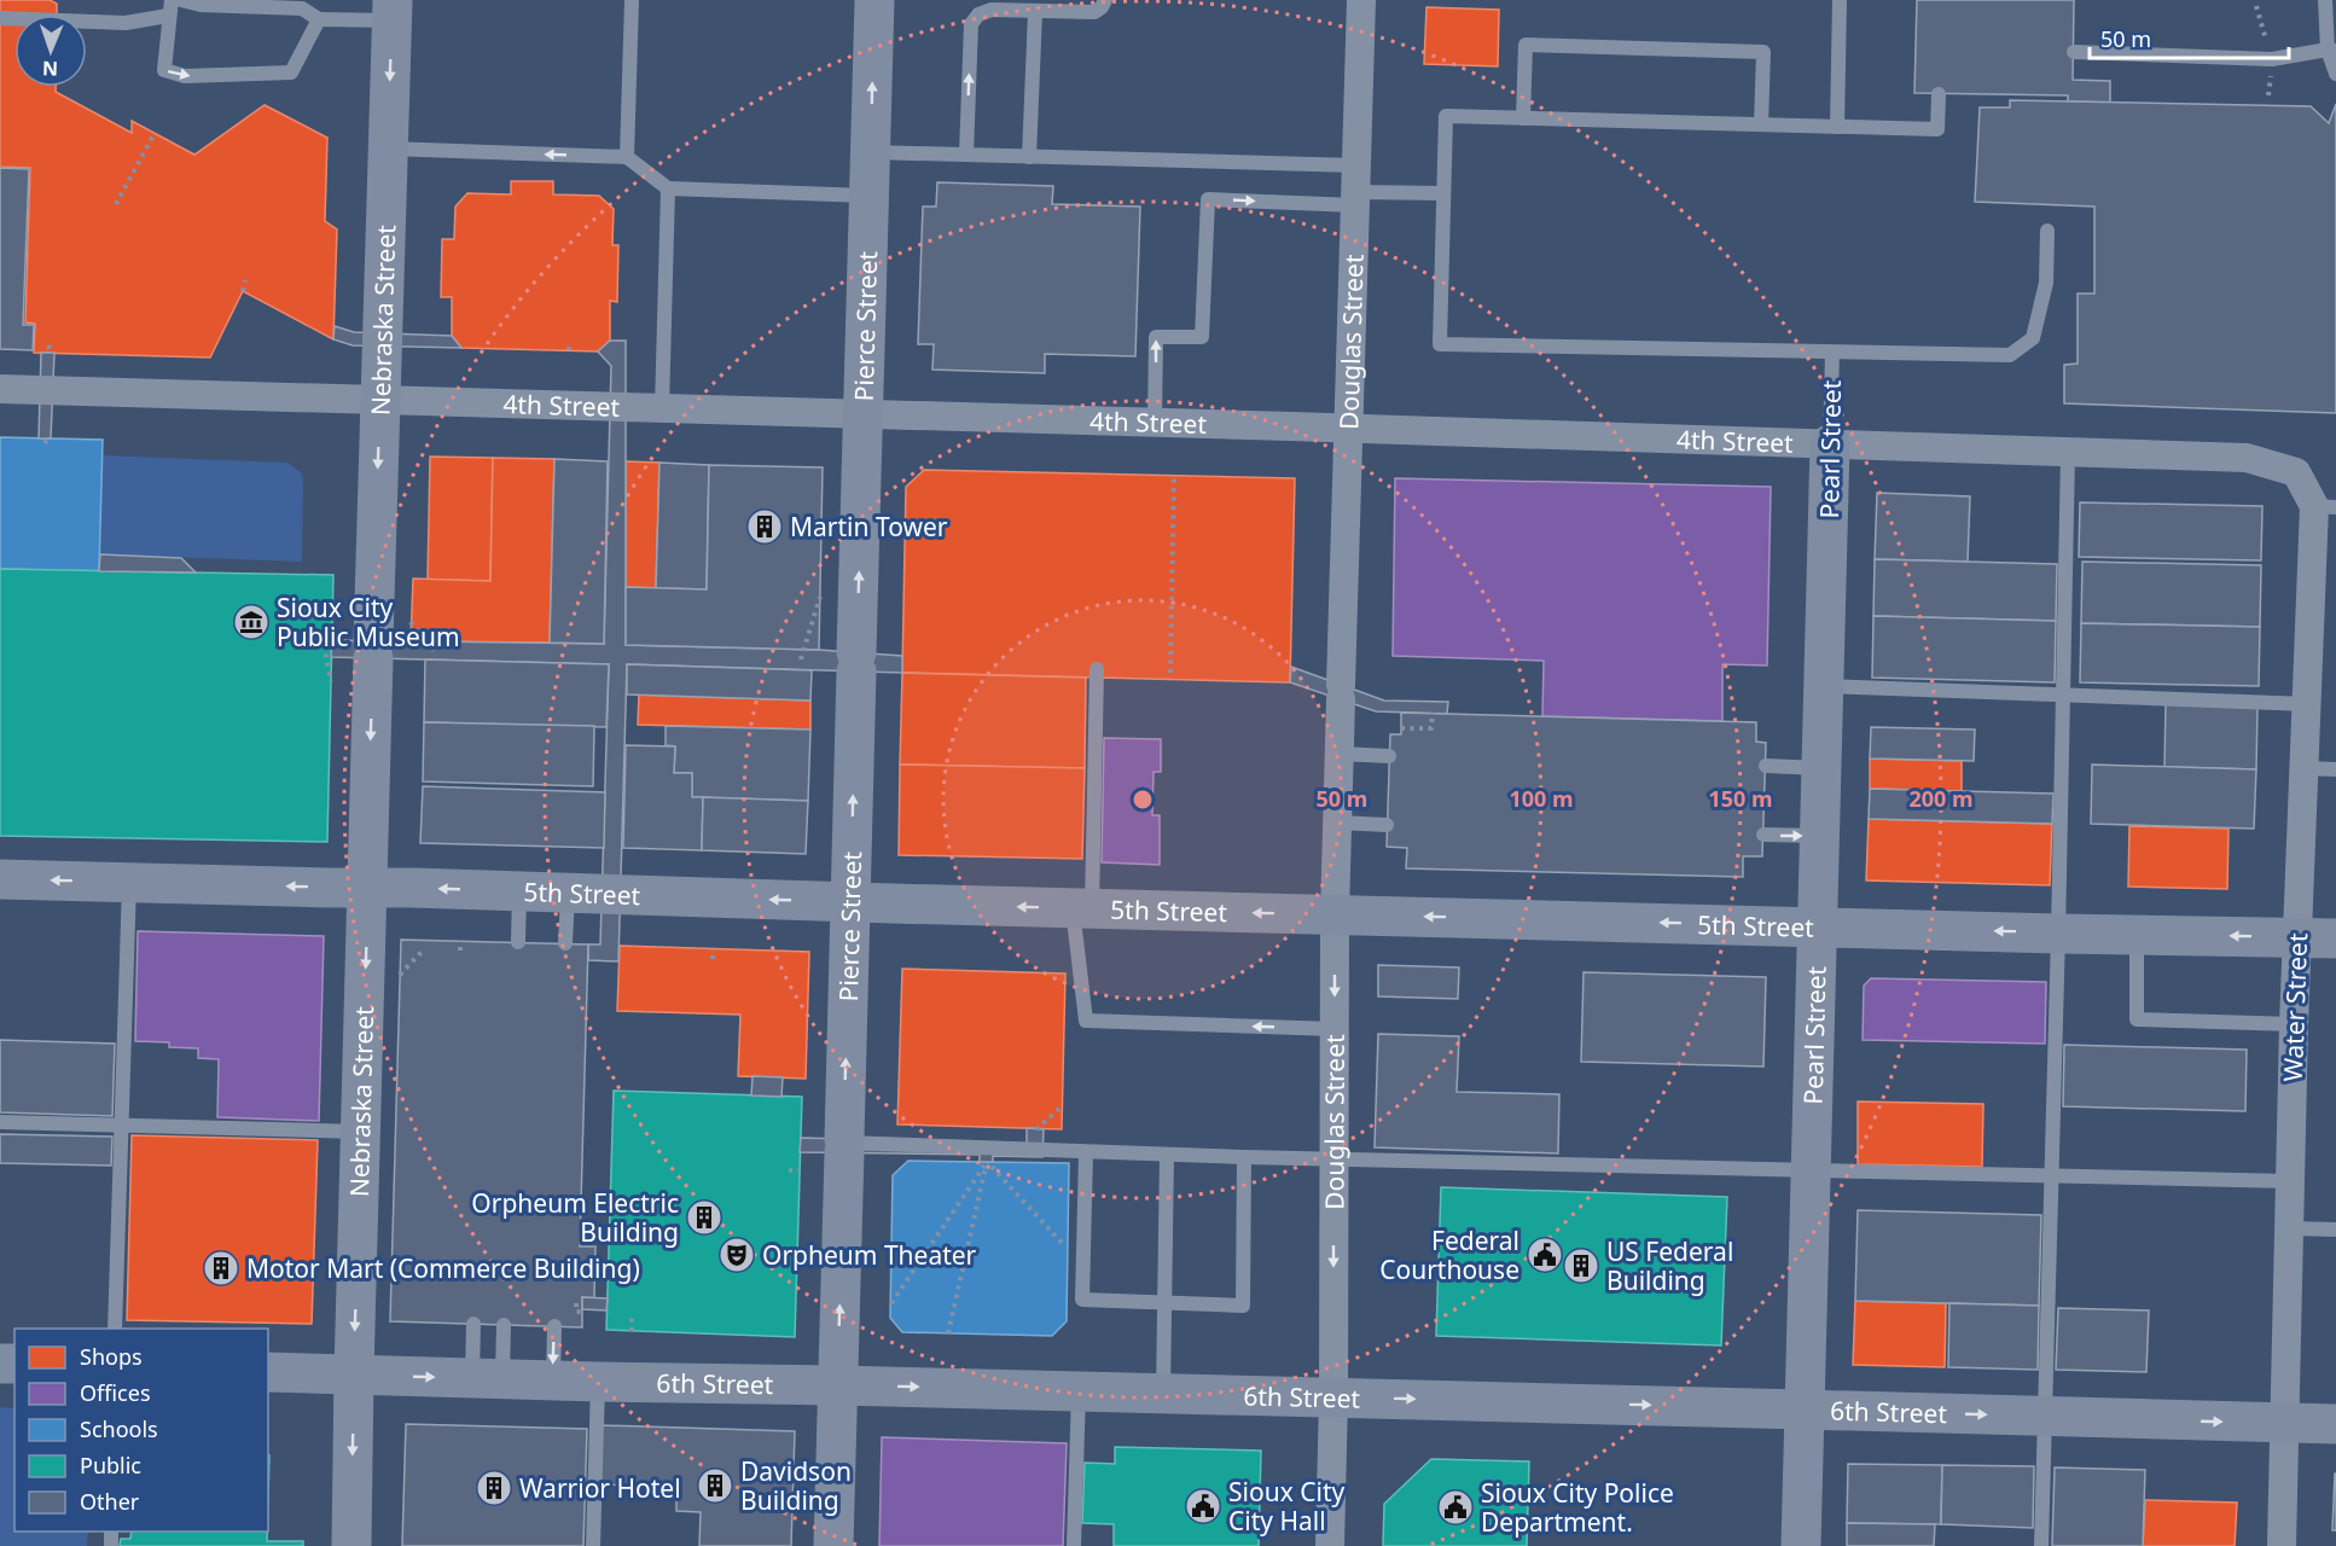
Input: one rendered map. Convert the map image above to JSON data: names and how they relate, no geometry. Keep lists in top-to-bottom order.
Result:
{
  "streets": {
    "main road": [
      "Nebraska Street",
      "Pierce Street",
      "Pearl Street",
      "5th Street",
      "6th Street"
    ],
    "street": ["Douglas Street", "4th Street", "Water Street"]
  },
  "crossings": [
    ["Nebraska Street", "4th Street"],
    ["Nebraska Street", "5th Street"],
    ["Nebraska Street", "6th Street"],
    ["Pierce Street", "4th Street"],
    ["Pierce Street", "5th Street"],
    ["Pierce Street", "6th Street"],
    ["Douglas Street", "4th Street"],
    ["Douglas Street", "5th Street"],
    ["Douglas Street", "6th Street"],
    ["4th Street", "Pearl Street"],
    ["4th Street", "Water Street"],
    ["Pearl Street", "5th Street"],
    ["Pearl Street", "6th Street"],
    ["5th Street", "Water Street"],
    ["Water Street", "6th Street"]
  ],
  "one_way": [
    "Nebraska Street",
    "Pierce Street",
    "5th Street",
    "6th Street"
  ],
  "places": {
    "building": [
      "Martin Tower",
      "Orpheum Electric Building",
      "US Federal Building",
      "Motor Mart (Commerce Building)",
      "Davidson Building",
      "Warrior Hotel"
    ],
    "museum": ["Sioux City Public Museum"],
    "theatre": ["Orpheum Theater"],
    "public building": ["Federal Courthouse", "Sioux City City Hall", "Sioux City Police Department."]
  },
  "legend": [
    "Shops",
    "Offices",
    "Schools",
    "Public",
    "Other"
  ],
  "scale_bar": "50 m",
  "north": "bottom",
  "rings": [
    "50 m",
    "100 m",
    "150 m",
    "200 m"
  ]
}
